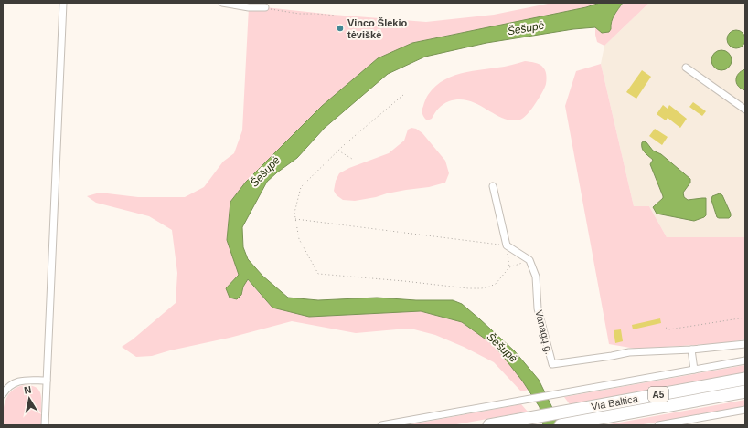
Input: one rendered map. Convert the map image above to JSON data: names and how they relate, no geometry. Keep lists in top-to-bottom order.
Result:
{
  "streets": {
    "highway": ["A5", "Via Baltica"],
    "street": ["Vanagų g."]
  },
  "water": ["Šešupė"],
  "places": ["Vinco Šlekio tėviškė"],
  "north": "top"
}
